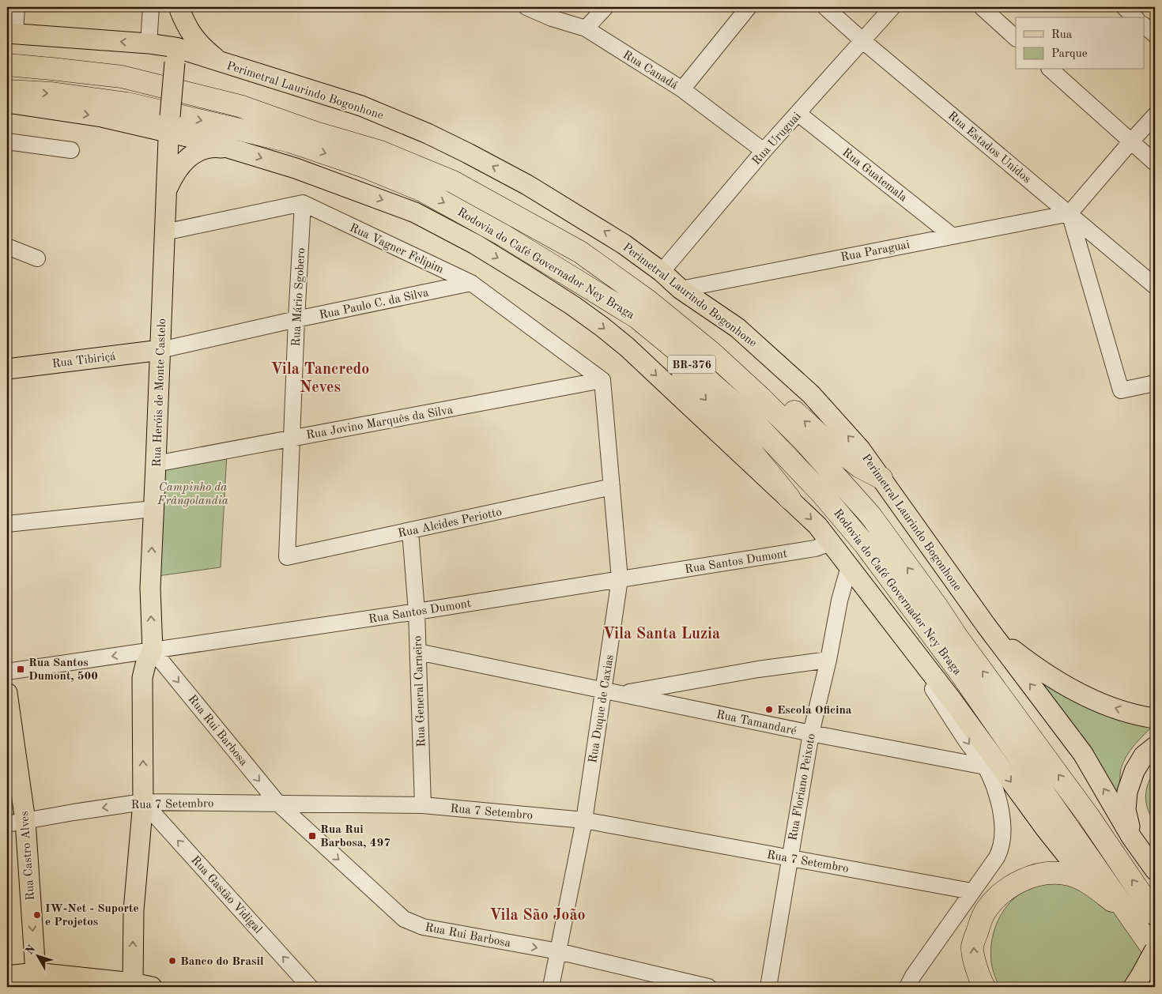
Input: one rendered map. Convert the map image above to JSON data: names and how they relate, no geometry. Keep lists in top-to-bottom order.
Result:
{
  "streets": {
    "highway": ["Rodovia do Café Governador Ney Braga", "BR-376"],
    "main road": [
      "Perimetral Laurindo Bogonhone",
      "Rua Tibiriçá",
      "Rua Heróis de Monte Castelo",
      "Rua Castro Alves"
    ],
    "street": [
      "Rua Canadá",
      "Rua Uruguai",
      "Rua Estados Unidos",
      "Rua Guatemala",
      "Rua Vagner Felipim",
      "Rua Paraguai",
      "Rua Mário Sgobero",
      "Rua Paulo C. da Silva",
      "Rua Jovino Marquês da Silva",
      "Rua Alcides Periotto",
      "Rua Santos Dumont",
      "Rua General Carneiro",
      "Rua Duque de Caxias",
      "Rua Tamandaré",
      "Rua Rui Barbosa",
      "Rua Floriano Peixoto",
      "Rua 7 Setembro",
      "Rua Gastão Vidigal"
    ]
  },
  "crossings": [
    ["Rua Canadá", "Rua Uruguai"],
    ["Perimetral Laurindo Bogonhone", "Rua Uruguai"],
    ["Perimetral Laurindo Bogonhone", "Rua Paraguai"],
    ["Perimetral Laurindo Bogonhone", "Rua Heróis de Monte Castelo"],
    ["Rua Uruguai", "Rua Estados Unidos"],
    ["Rua Uruguai", "Rua Guatemala"],
    ["Rua Estados Unidos", "Rua Paraguai"],
    ["Rua Guatemala", "Rua Paraguai"],
    ["Rua Vagner Felipim", "Rua Mário Sgobero"],
    ["Rua Vagner Felipim", "Rua Paulo C. da Silva"],
    ["Rua Vagner Felipim", "Rua Jovino Marquês da Silva"],
    ["Rua Vagner Felipim", "Rua Duque de Caxias"],
    ["Rua Mário Sgobero", "Rua Paulo C. da Silva"],
    ["Rua Mário Sgobero", "Rua Jovino Marquês da Silva"],
    ["Rua Mário Sgobero", "Rua Alcides Periotto"],
    ["Rua Paulo C. da Silva", "Rua Tibiriçá"],
    ["Rua Paulo C. da Silva", "Rua Heróis de Monte Castelo"],
    ["Rua Tibiriçá", "Rua Heróis de Monte Castelo"],
    ["Rua Heróis de Monte Castelo", "Rua Jovino Marquês da Silva"],
    ["Rua Heróis de Monte Castelo", "Rua Santos Dumont"],
    ["Rua Heróis de Monte Castelo", "Rua Rui Barbosa"],
    ["Rua Heróis de Monte Castelo", "Rua 7 Setembro"],
    ["Rua Heróis de Monte Castelo", "Rua Gastão Vidigal"],
    ["Rua Jovino Marquês da Silva", "Rua Duque de Caxias"],
    ["Rua Alcides Periotto", "Rua General Carneiro"],
    ["Rua Alcides Periotto", "Rua Duque de Caxias"],
    ["Rua Santos Dumont", "Rua General Carneiro"],
    ["Rua Santos Dumont", "Rua Duque de Caxias"],
    ["Rua Santos Dumont", "Rua Rui Barbosa"],
    ["Rua General Carneiro", "Rua Tamandaré"],
    ["Rua General Carneiro", "Rua 7 Setembro"],
    ["Rua Duque de Caxias", "Rua Tamandaré"],
    ["Rua Duque de Caxias", "Rua Rui Barbosa"],
    ["Rua Duque de Caxias", "Rua 7 Setembro"],
    ["Rua Tamandaré", "Rua Floriano Peixoto"],
    ["Rua Rui Barbosa", "Rua 7 Setembro"],
    ["Rua Floriano Peixoto", "Rua 7 Setembro"],
    ["Rua 7 Setembro", "Rua Castro Alves"],
    ["Rua 7 Setembro", "Rua Gastão Vidigal"]
  ],
  "one_way": [
    "Rua Heróis de Monte Castelo",
    "Rua Rui Barbosa",
    "Rua Castro Alves",
    "Rua Gastão Vidigal"
  ],
  "districts": ["Vila Tancredo Neves", "Vila Santa Luzia", "Vila São João"],
  "parks": ["Campinho da Frângolandia"],
  "places": {
    "transit": ["Rua Santos Dumont, 500", "Rua Rui Barbosa, 497"],
    "other": ["Escola Oficina", "IW-Net - Suporte e Projetos", "Banco do Brasil"]
  },
  "legend": ["Rua", "Parque"],
  "north": "top left"
}
